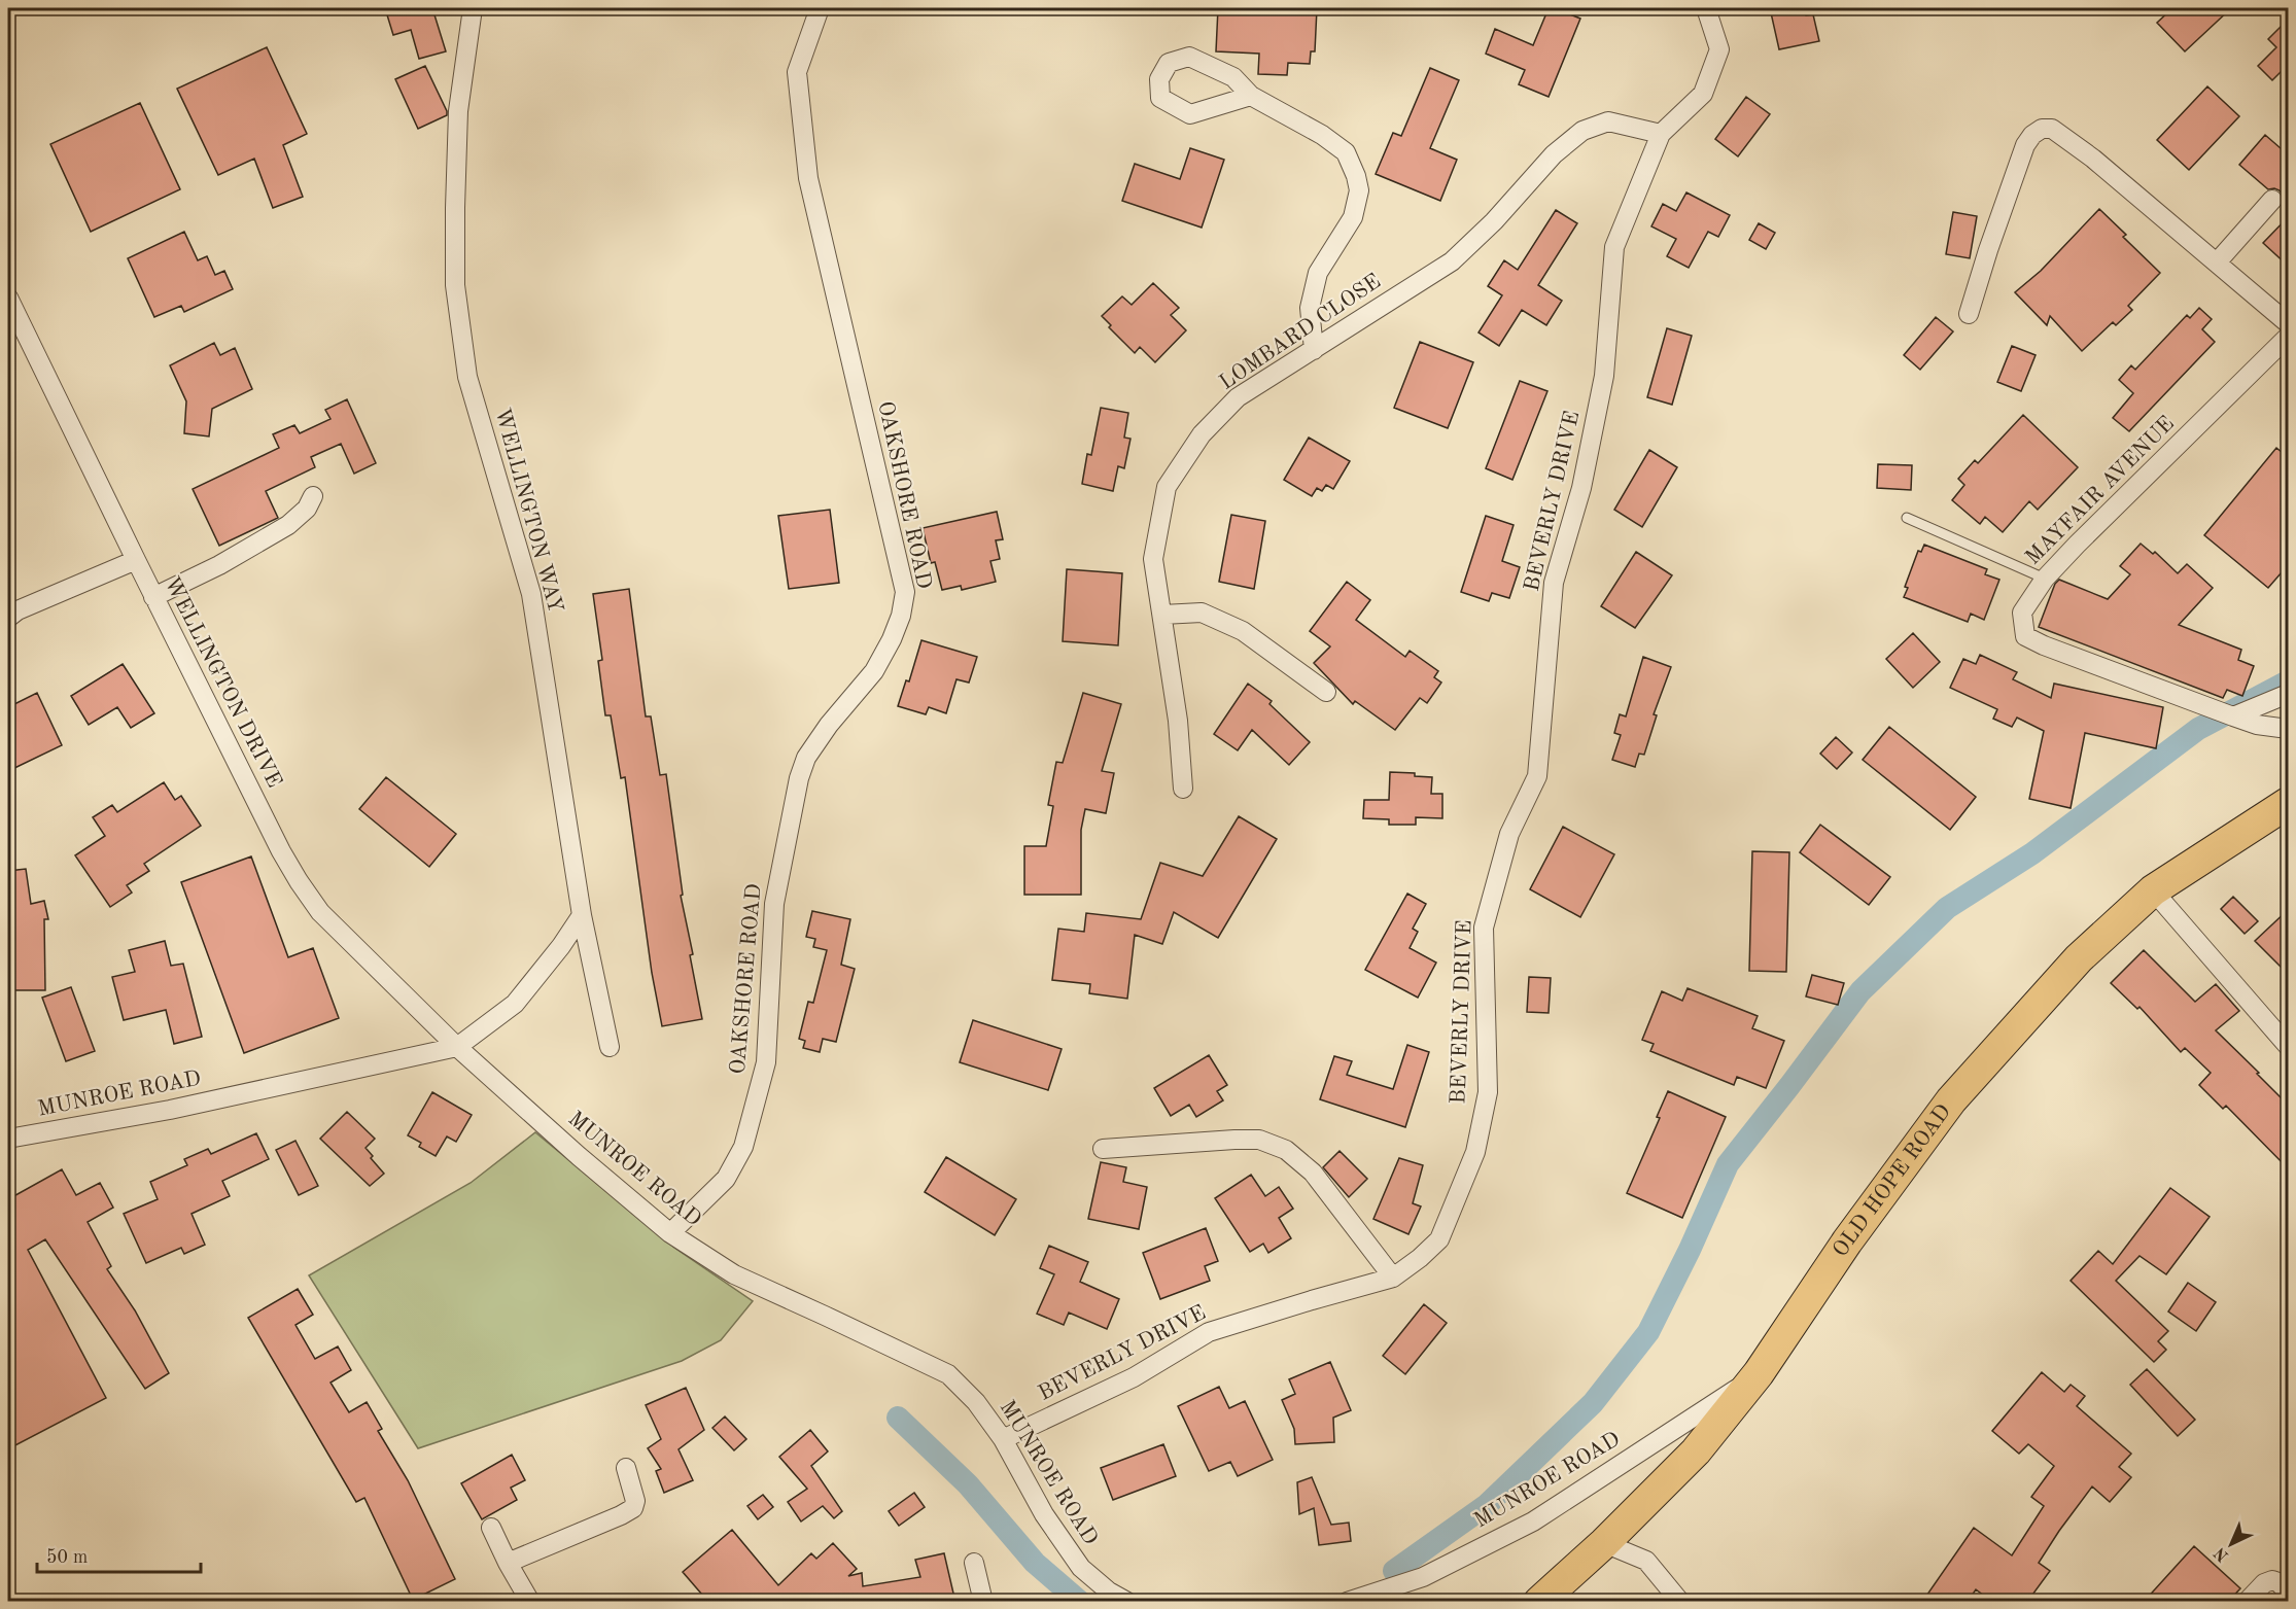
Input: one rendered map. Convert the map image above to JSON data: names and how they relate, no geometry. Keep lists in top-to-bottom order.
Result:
{
  "streets": {
    "main road": ["OLD HOPE ROAD"],
    "street": [
      "LOMBARD CLOSE",
      "MAYFAIR AVENUE",
      "OAKSHORE ROAD",
      "BEVERLY DRIVE",
      "WELLINGTON WAY",
      "WELLINGTON DRIVE",
      "MUNROE ROAD"
    ]
  },
  "crossings": [
    ["LOMBARD CLOSE", "BEVERLY DRIVE"],
    ["OAKSHORE ROAD", "MUNROE ROAD"],
    ["BEVERLY DRIVE", "MUNROE ROAD"],
    ["WELLINGTON DRIVE", "MUNROE ROAD"],
    ["MUNROE ROAD", "OLD HOPE ROAD"]
  ],
  "scale_bar": "50 m",
  "north": "bottom left"
}
